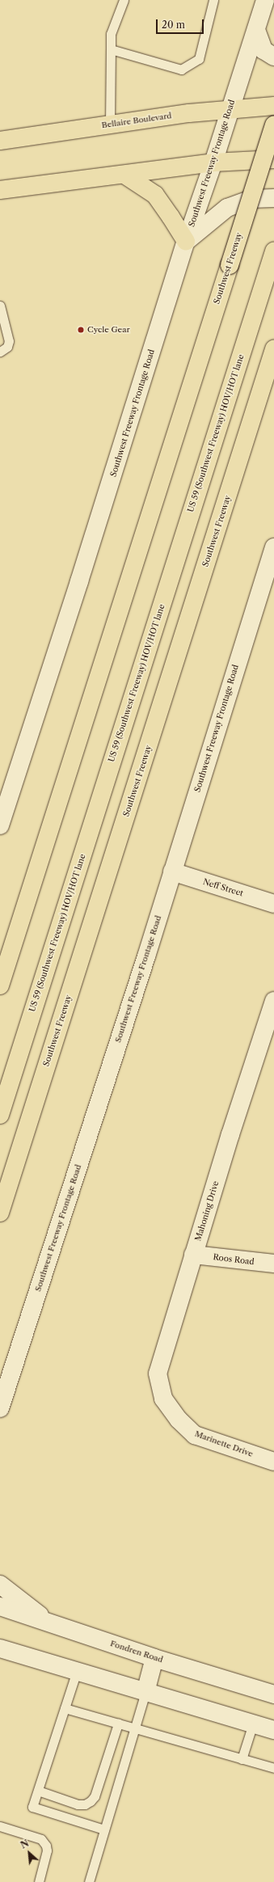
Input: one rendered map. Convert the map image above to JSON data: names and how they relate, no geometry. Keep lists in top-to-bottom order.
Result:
{
  "streets": {
    "main road": [
      "Bellaire Boulevard",
      "Southwest Freeway Frontage Road",
      "Southwest Freeway",
      "US 59 (Southwest Freeway) HOV/HOT lane",
      "Neff Street",
      "Mahoning Drive",
      "Roos Road",
      "Marinette Drive",
      "Fondren Road"
    ]
  },
  "crossings": [
    ["Bellaire Boulevard", "Southwest Freeway Frontage Road"],
    ["Southwest Freeway Frontage Road", "Neff Street"],
    ["Mahoning Drive", "Roos Road"],
    ["Mahoning Drive", "Marinette Drive"]
  ],
  "places": ["Cycle Gear"],
  "scale_bar": "20 m",
  "north": "top left"
}
